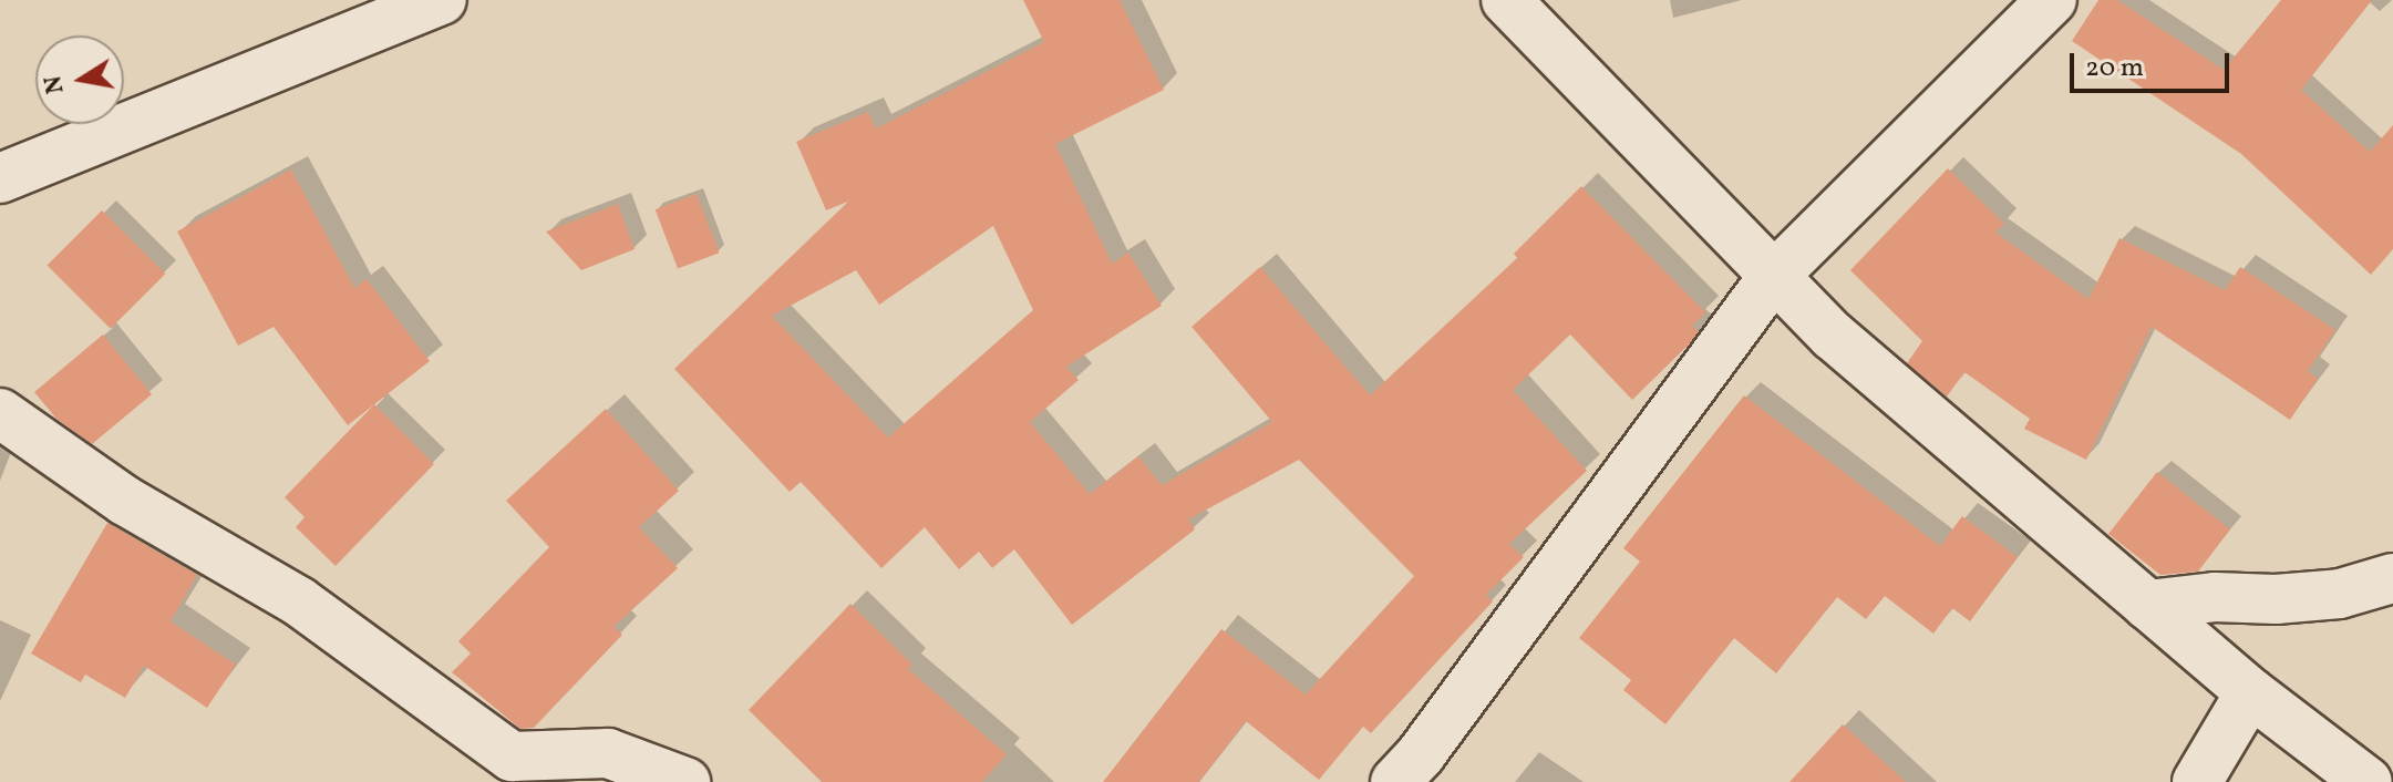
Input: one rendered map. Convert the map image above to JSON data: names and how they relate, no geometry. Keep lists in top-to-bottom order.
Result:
{
  "scale_bar": "20 m",
  "north": "left"
}
